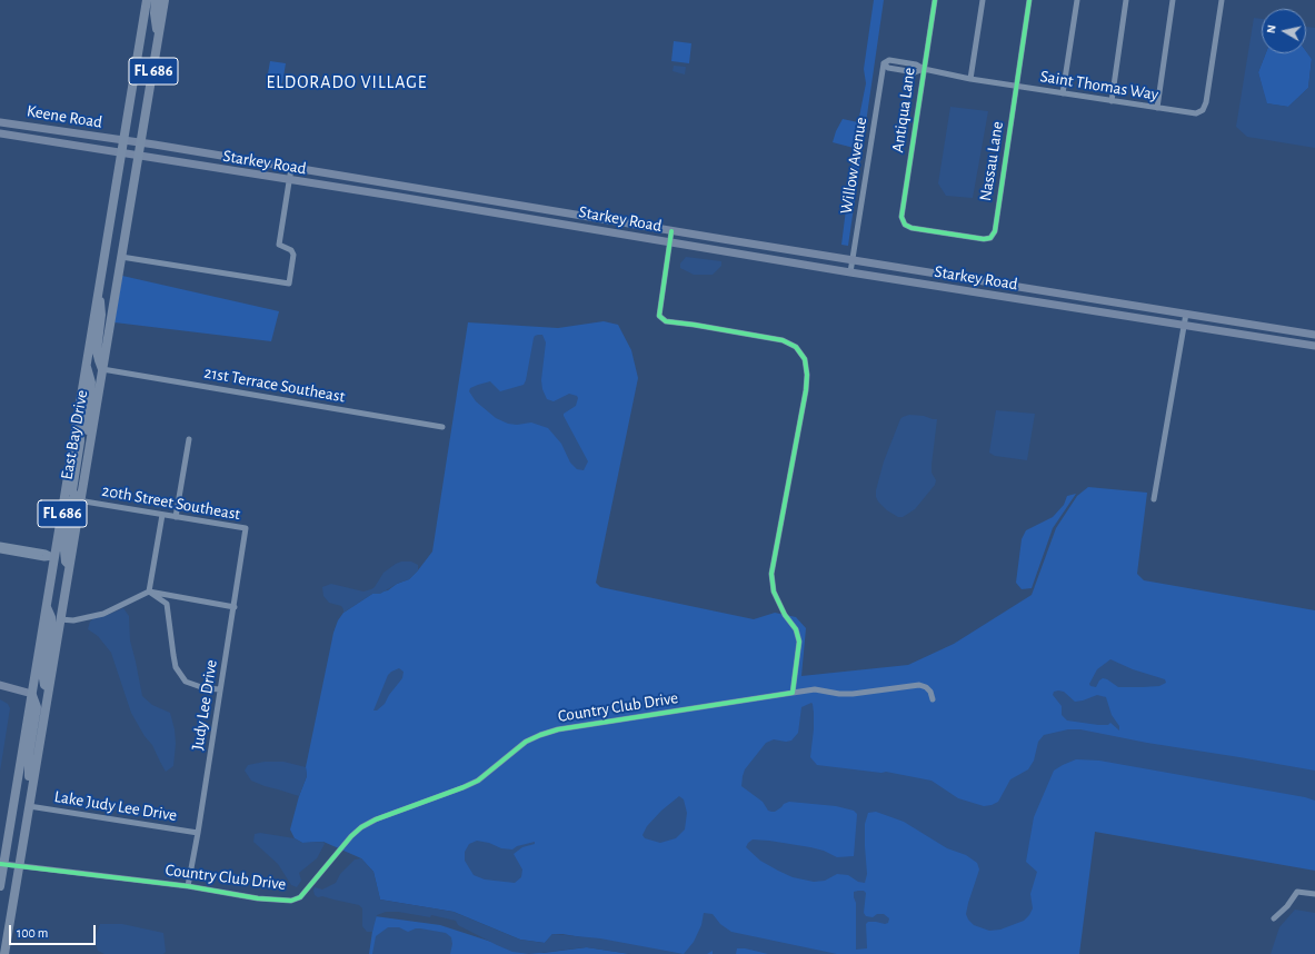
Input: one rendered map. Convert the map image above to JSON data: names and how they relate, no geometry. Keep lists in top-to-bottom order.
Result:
{
  "streets": {
    "main road": [
      "FL 686",
      "Keene Road",
      "Starkey Road",
      "East Bay Drive"
    ],
    "street": [
      "Saint Thomas Way",
      "Antiqua Lane",
      "Nassau Lane",
      "Willow Avenue",
      "21st Terrace Southeast",
      "20th Street Southeast",
      "Judy Lee Drive",
      "Country Club Drive",
      "Lake Judy Lee Drive"
    ]
  },
  "crossings": [
    ["Saint Thomas Way", "Antiqua Lane"],
    ["Saint Thomas Way", "Nassau Lane"],
    ["Saint Thomas Way", "Willow Avenue"],
    ["Antiqua Lane", "Nassau Lane"],
    ["Keene Road", "Starkey Road"],
    ["Keene Road", "East Bay Drive"],
    ["Starkey Road", "Willow Avenue"],
    ["Starkey Road", "East Bay Drive"],
    ["21st Terrace Southeast", "East Bay Drive"],
    ["East Bay Drive", "20th Street Southeast"],
    ["East Bay Drive", "Country Club Drive"],
    ["East Bay Drive", "Lake Judy Lee Drive"],
    ["20th Street Southeast", "Judy Lee Drive"],
    ["Judy Lee Drive", "Country Club Drive"],
    ["Judy Lee Drive", "Lake Judy Lee Drive"]
  ],
  "districts": ["ELDORADO VILLAGE"],
  "scale_bar": "100 m",
  "north": "left"
}
